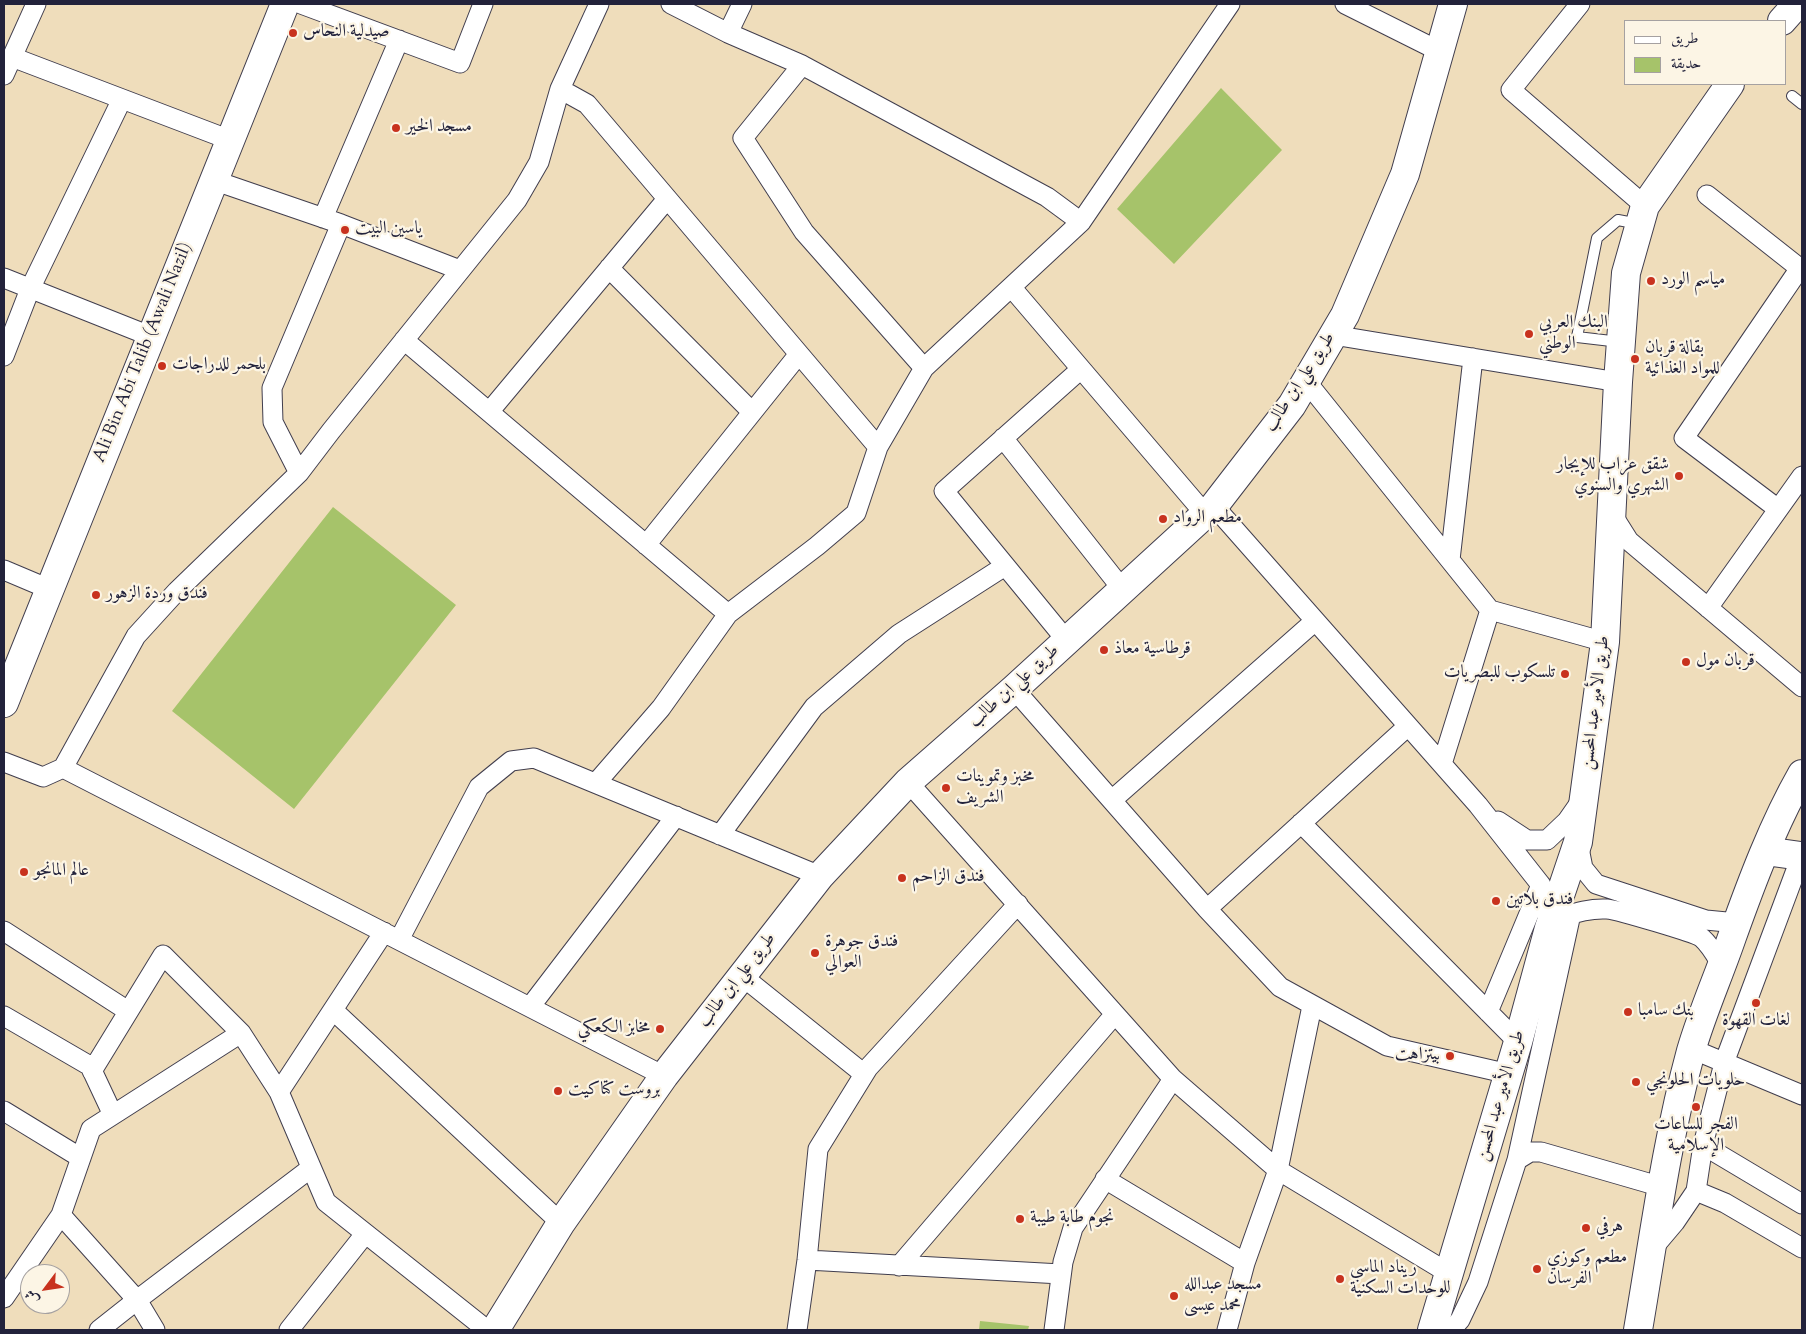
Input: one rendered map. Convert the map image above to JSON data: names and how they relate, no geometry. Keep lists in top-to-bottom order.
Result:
{
  "streets": {
    "main road": ["Ali Bin Abi Talib (Awali Nazil)", "طريق علي ابن طالب", "طريق الأمير عبد المحسن"]
  },
  "places": [
    "صيدلية النحاس",
    "مسجد الخير",
    "ياسين البيت",
    "مياسم الورد",
    "البنك العربي الوطني",
    "بقالة قربان للمواد الغذائية",
    "بلحمر للدراجات",
    "شقق عزاب للإيجار الشهري والسنوي",
    "مطعم الرواد",
    "فندق وردة الزهور",
    "قرطاسية معاذ",
    "قربان مول",
    "تلسكوب للبصريات",
    "مخبز وتموينات الشريف",
    "عالم المانجو",
    "فندق الزاحم",
    "فندق بلاتين",
    "فندق جوهرة العوالي",
    "لغات القهوة",
    "بنك سامبا",
    "مخابز الكعكي",
    "بيتزاهت",
    "حلويات الحلونجي",
    "بروست كتاكيت",
    "الفجر للساعات الإسلامية",
    "نجوم طابة طيبة",
    "هرفي",
    "مطعم وكوزي الفرسان",
    "ريناد الماسي للوحدات السكنية",
    "مسجد عبدالله محمد عيسى"
  ],
  "legend": ["طريق", "حديقة"],
  "north": "bottom left"
}
